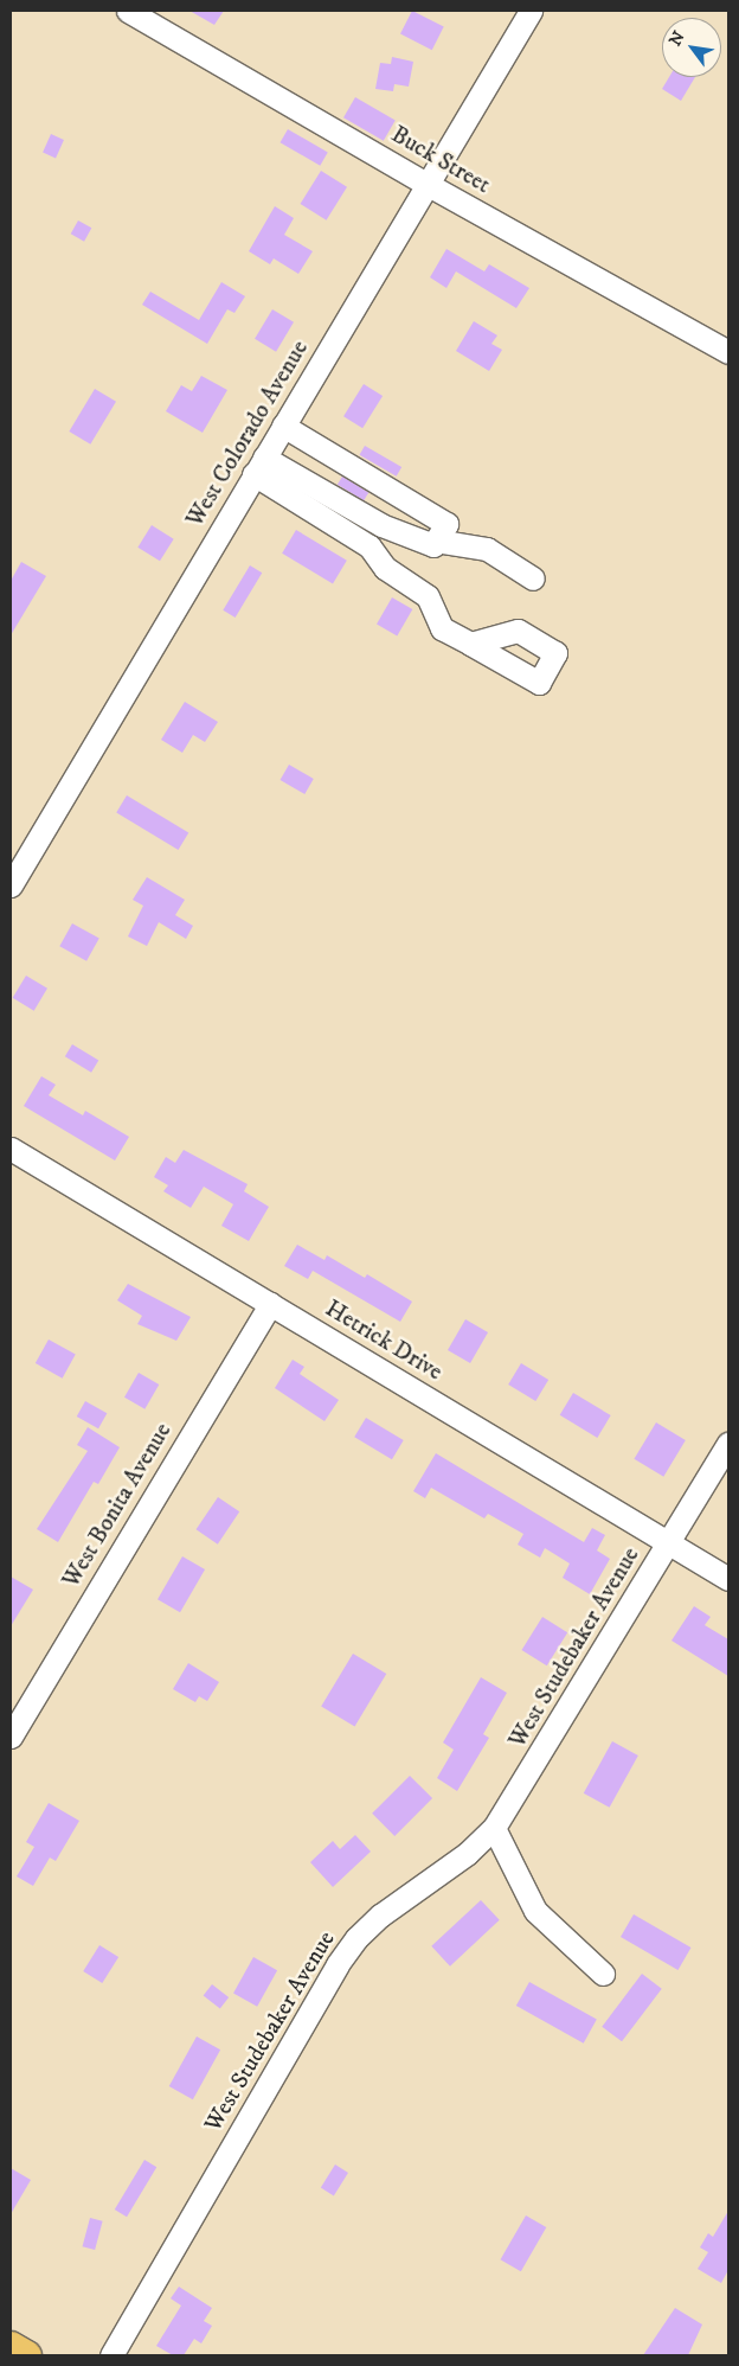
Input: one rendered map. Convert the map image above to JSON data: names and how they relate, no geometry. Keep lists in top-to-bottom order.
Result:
{
  "streets": {
    "street": [
      "Buck Street",
      "West Colorado Avenue",
      "Hetrick Drive",
      "West Bonita Avenue",
      "West Studebaker Avenue"
    ]
  },
  "crossings": [
    ["Buck Street", "West Colorado Avenue"],
    ["Hetrick Drive", "West Bonita Avenue"],
    ["Hetrick Drive", "West Studebaker Avenue"]
  ],
  "north": "top left"
}
